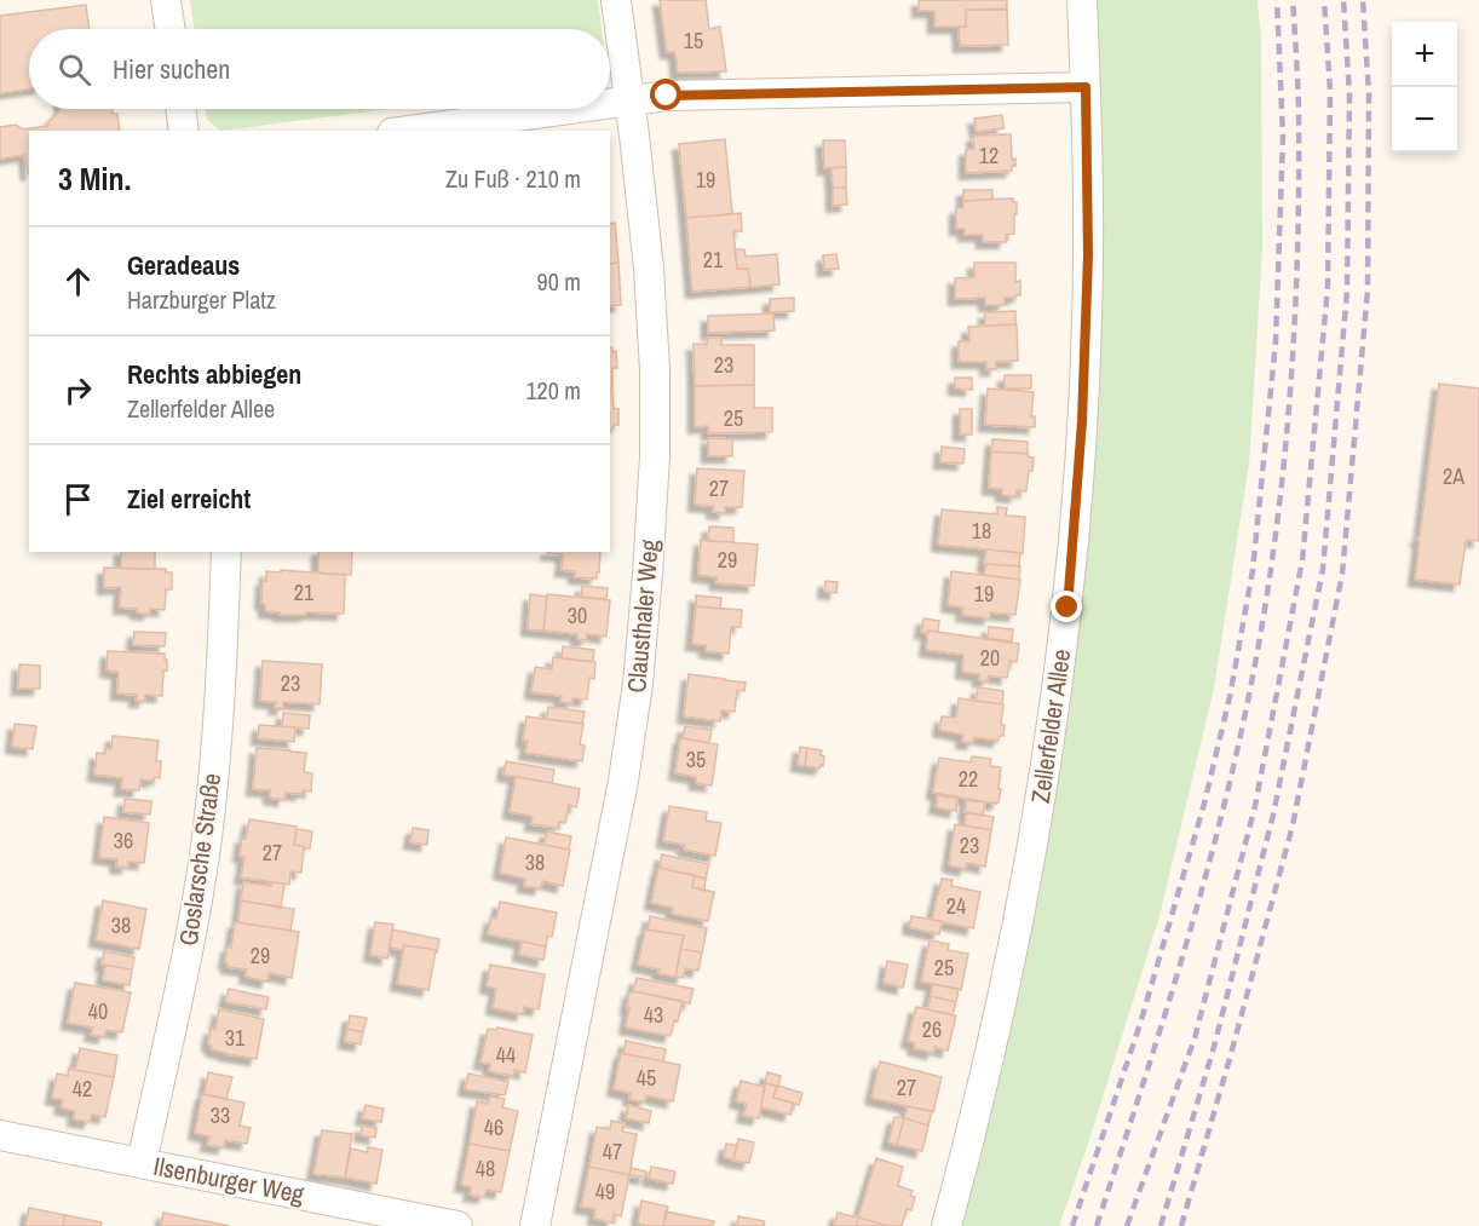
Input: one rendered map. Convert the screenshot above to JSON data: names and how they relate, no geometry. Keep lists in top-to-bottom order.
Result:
{
  "streets": {
    "street": [
      "Clausthaler Weg",
      "Zellerfelder Allee",
      "Goslarsche Straße",
      "Ilsenburger Weg"
    ]
  },
  "crossings": [
    ["Goslarsche Straße", "Ilsenburger Weg"]
  ],
  "house_numbers": [
    "15",
    "12",
    "19",
    "21",
    "23",
    "25",
    "2A",
    "27",
    "18",
    "29",
    "21",
    "19",
    "30",
    "20",
    "23",
    "35",
    "22",
    "36",
    "23",
    "27",
    "38",
    "24",
    "38",
    "29",
    "25",
    "40",
    "43",
    "26",
    "31",
    "44",
    "45",
    "27",
    "42",
    "33",
    "46",
    "47",
    "48",
    "49"
  ],
  "page": {
    "map_buttons": ["+", "−"],
    "search": "Hier suchen",
    "heading": ["3 Min.", "Zu Fuß · 210 m"],
    "list": [
      ["Geradeaus", "Harzburger Platz", "90 m"],
      ["Rechts abbiegen", "Zellerfelder Allee", "120 m"],
      "Ziel erreicht"
    ]
  }
}
